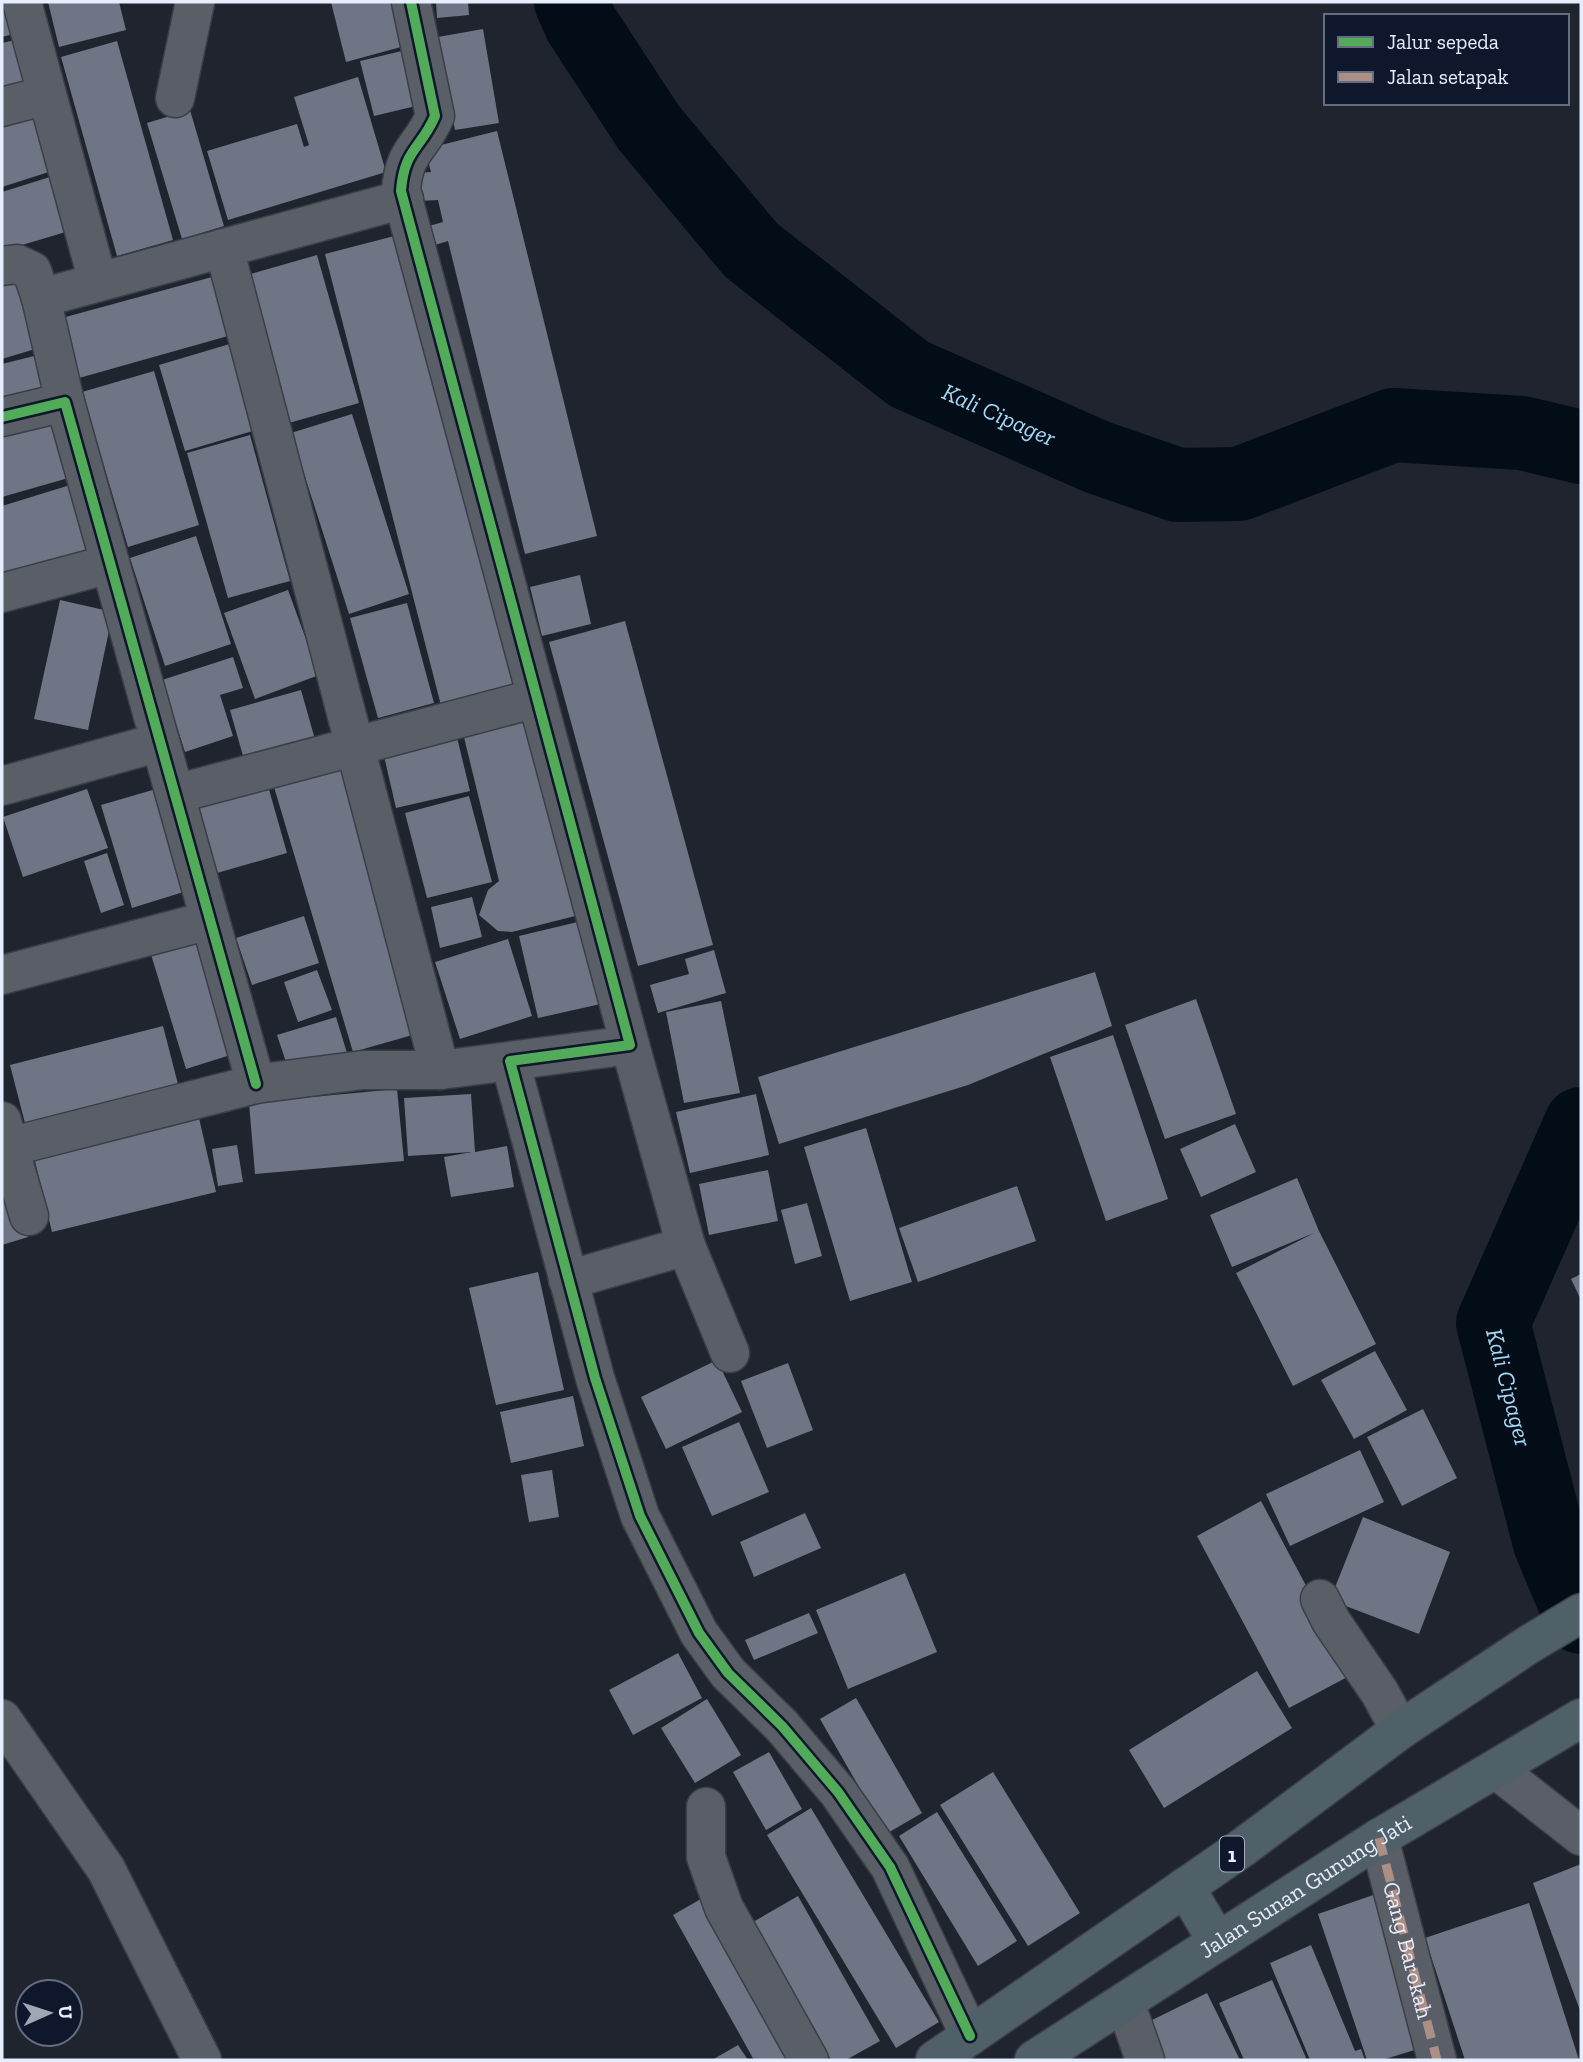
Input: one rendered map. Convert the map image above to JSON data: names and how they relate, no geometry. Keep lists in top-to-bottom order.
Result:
{
  "streets": {
    "highway": ["1", "Jalan Sunan Gunung Jati"],
    "street": ["Gang Barokah"]
  },
  "crossings": [
    ["Jalan Sunan Gunung Jati", "Gang Barokah"]
  ],
  "water": ["Kali Cipager"],
  "legend": ["Jalur sepeda", "Jalan setapak"],
  "north": "right"
}
